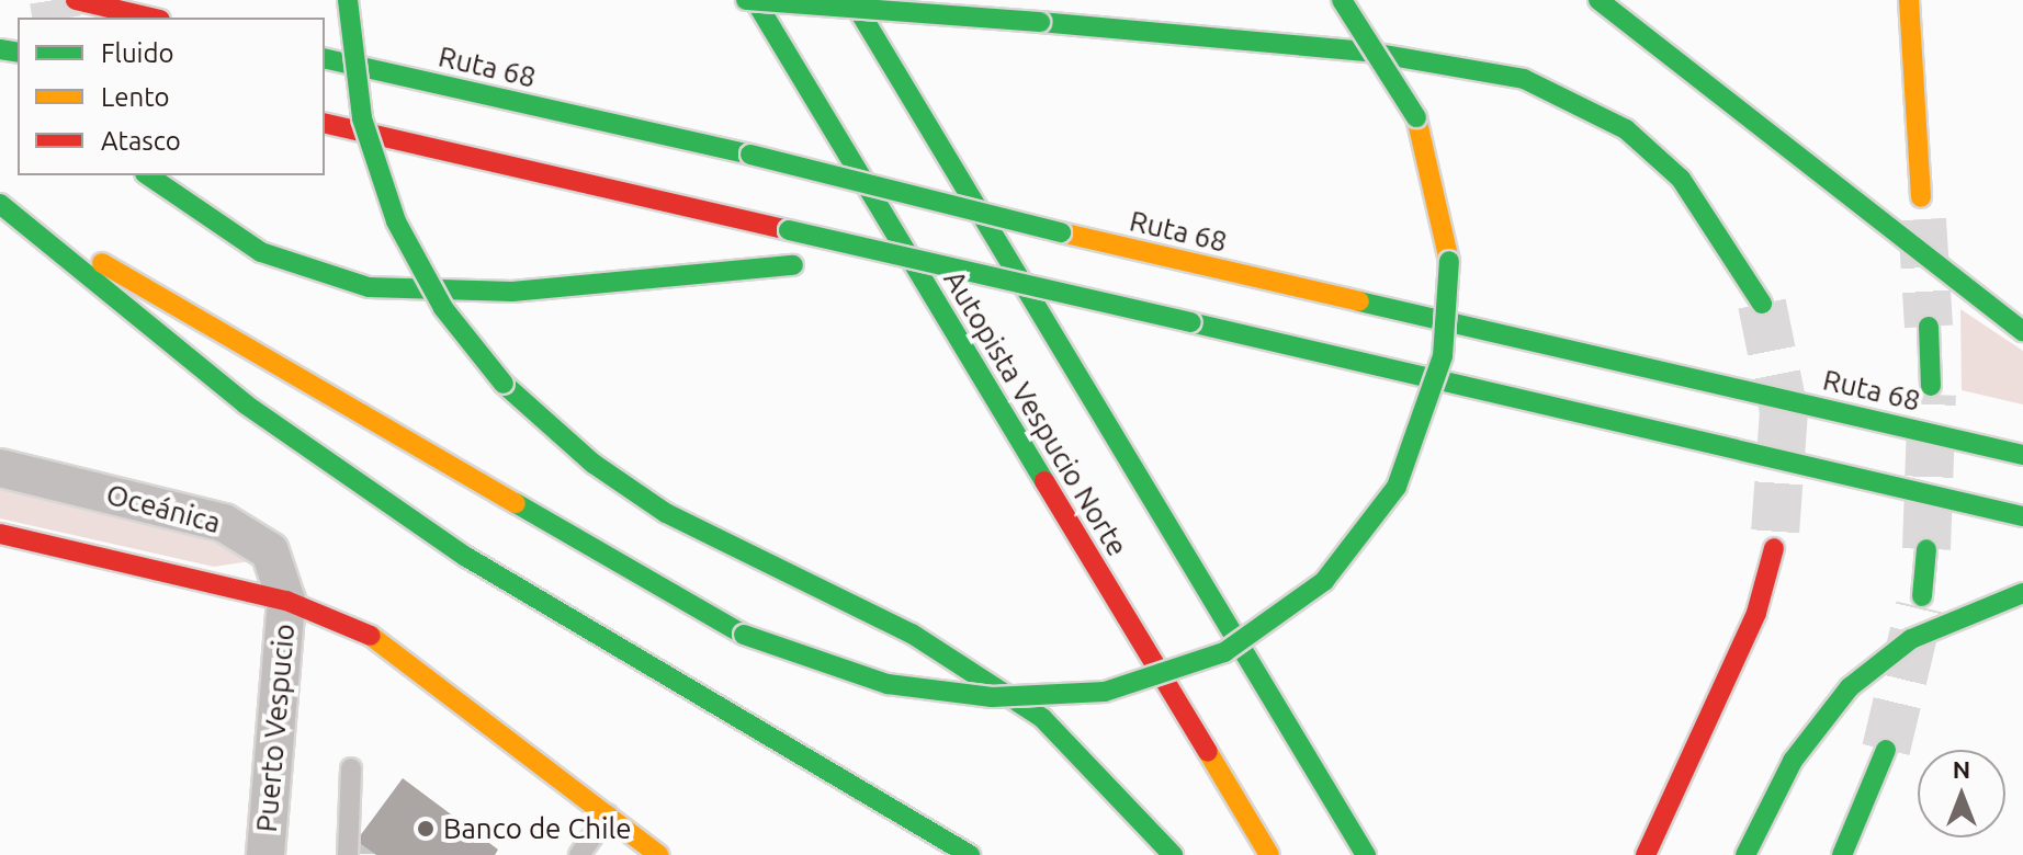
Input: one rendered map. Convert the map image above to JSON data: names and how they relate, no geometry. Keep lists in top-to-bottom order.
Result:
{
  "streets": {
    "main road": ["Ruta 68", "Autopista Vespucio Norte", "Oceánica"],
    "street": ["Puerto Vespucio"]
  },
  "crossings": [
    ["Oceánica", "Puerto Vespucio"]
  ],
  "places": ["Banco de Chile"],
  "legend": ["Fluido", "Lento", "Atasco"],
  "north": "top"
}
